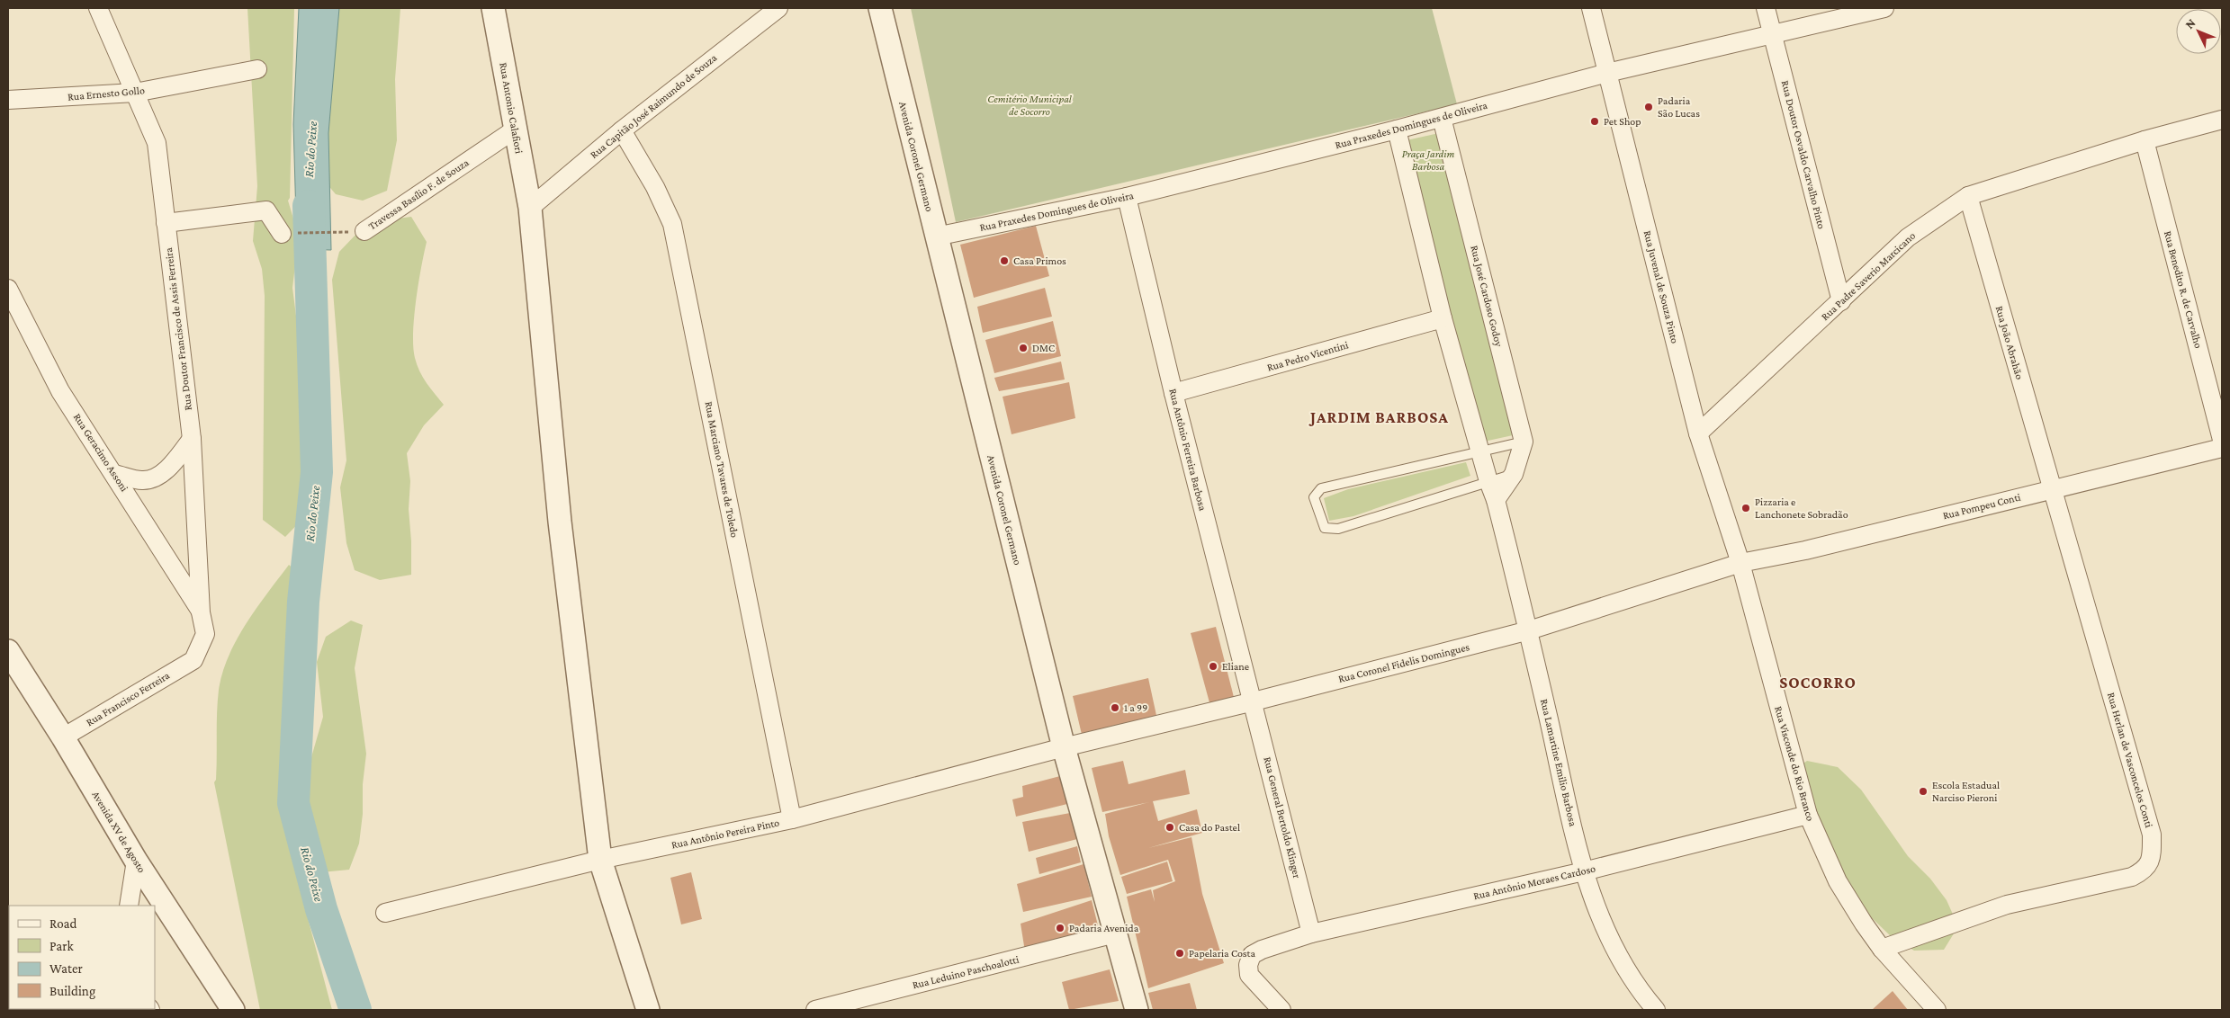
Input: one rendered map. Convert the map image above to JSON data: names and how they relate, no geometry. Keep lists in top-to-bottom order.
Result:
{
  "streets": {
    "street": [
      "Rua Ernesto Gollo",
      "Rua Capitão José Raimundo de Souza",
      "Rua Antonio Calafiori",
      "Rua Praxedes Domingues de Oliveira",
      "Rua Doutor Osvaldo Carvalho Pinto",
      "Avenida Coronel Germano",
      "Travessa Basílio F. de Souza",
      "Rua Padre Saverio Marcicano",
      "Rua Juvenal de Souza Pinto",
      "Rua Benedito R. de Carvalho",
      "Rua José Cardoso Godoy",
      "Rua Doutor Francisco de Assis Ferreira",
      "Rua João Abrahão",
      "Rua Pedro Vicentini",
      "Rua Antônio Ferreira Barbosa",
      "Rua Geracimo Assoni",
      "Rua Marciano Tavares de Toledo",
      "Rua Pompeu Conti",
      "Rua Coronel Fidelis Domingues",
      "Rua Francisco Ferreira",
      "Rua Herlan de Vasconcelos Conti",
      "Rua Lamartine Emilio Barbosa",
      "Rua Visconde do Rio Branco",
      "Rua General Bertoldo Klinger",
      "Avenida XV de Agosto",
      "Rua Antônio Pereira Pinto",
      "Rua Antônio Moraes Cardoso",
      "Rua Leduino Paschoalotti"
    ]
  },
  "crossings": [
    ["Rua Ernesto Gollo", "Rua Doutor Francisco de Assis Ferreira"],
    ["Rua Capitão José Raimundo de Souza", "Rua Antonio Calafiori"],
    ["Rua Capitão José Raimundo de Souza", "Rua Marciano Tavares de Toledo"],
    ["Rua Antonio Calafiori", "Travessa Basílio F. de Souza"],
    ["Rua Antonio Calafiori", "Rua Antônio Pereira Pinto"],
    ["Rua Praxedes Domingues de Oliveira", "Rua Doutor Osvaldo Carvalho Pinto"],
    ["Rua Praxedes Domingues de Oliveira", "Avenida Coronel Germano"],
    ["Rua Praxedes Domingues de Oliveira", "Rua Juvenal de Souza Pinto"],
    ["Rua Praxedes Domingues de Oliveira", "Rua José Cardoso Godoy"],
    ["Rua Praxedes Domingues de Oliveira", "Rua Antônio Ferreira Barbosa"],
    ["Rua Doutor Osvaldo Carvalho Pinto", "Rua Padre Saverio Marcicano"],
    ["Avenida Coronel Germano", "Rua Coronel Fidelis Domingues"],
    ["Avenida Coronel Germano", "Rua Antônio Pereira Pinto"],
    ["Avenida Coronel Germano", "Rua Leduino Paschoalotti"],
    ["Rua Padre Saverio Marcicano", "Rua Juvenal de Souza Pinto"],
    ["Rua Padre Saverio Marcicano", "Rua Benedito R. de Carvalho"],
    ["Rua Padre Saverio Marcicano", "Rua João Abrahão"],
    ["Rua Juvenal de Souza Pinto", "Rua Pompeu Conti"],
    ["Rua Juvenal de Souza Pinto", "Rua Coronel Fidelis Domingues"],
    ["Rua Juvenal de Souza Pinto", "Rua Visconde do Rio Branco"],
    ["Rua Doutor Francisco de Assis Ferreira", "Rua Geracimo Assoni"],
    ["Rua Doutor Francisco de Assis Ferreira", "Rua Francisco Ferreira"],
    ["Rua João Abrahão", "Rua Pompeu Conti"],
    ["Rua João Abrahão", "Rua Herlan de Vasconcelos Conti"],
    ["Rua Pedro Vicentini", "Rua Antônio Ferreira Barbosa"],
    ["Rua Antônio Ferreira Barbosa", "Rua Coronel Fidelis Domingues"],
    ["Rua Antônio Ferreira Barbosa", "Rua General Bertoldo Klinger"],
    ["Rua Marciano Tavares de Toledo", "Rua Antônio Pereira Pinto"],
    ["Rua Pompeu Conti", "Rua Coronel Fidelis Domingues"],
    ["Rua Pompeu Conti", "Rua Herlan de Vasconcelos Conti"],
    ["Rua Pompeu Conti", "Rua Visconde do Rio Branco"],
    ["Rua Coronel Fidelis Domingues", "Rua Lamartine Emilio Barbosa"],
    ["Rua Coronel Fidelis Domingues", "Rua Visconde do Rio Branco"],
    ["Rua Coronel Fidelis Domingues", "Rua General Bertoldo Klinger"],
    ["Rua Coronel Fidelis Domingues", "Rua Antônio Pereira Pinto"],
    ["Rua Francisco Ferreira", "Avenida XV de Agosto"],
    ["Rua Herlan de Vasconcelos Conti", "Rua Visconde do Rio Branco"],
    ["Rua Lamartine Emilio Barbosa", "Rua Antônio Moraes Cardoso"],
    ["Rua Visconde do Rio Branco", "Rua Antônio Moraes Cardoso"],
    ["Rua General Bertoldo Klinger", "Rua Antônio Moraes Cardoso"]
  ],
  "districts": ["JARDIM BARBOSA", "SOCORRO"],
  "water": ["Rio do Peixe"],
  "parks": ["Cemitério Municipal de Socorro", "Praça Jardim Barbosa"],
  "places": [
    "Padaria São Lucas",
    "Pet Shop",
    "Casa Primos",
    "DMC",
    "Pizzaria e Lanchonete Sobradão",
    "Eliane",
    "1 a 99",
    "Escola Estadual Narciso Pieroni",
    "Casa do Pastel",
    "Padaria Avenida",
    "Papelaria Costa"
  ],
  "legend": [
    "Road",
    "Park",
    "Water",
    "Building"
  ],
  "north": "top left"
}
